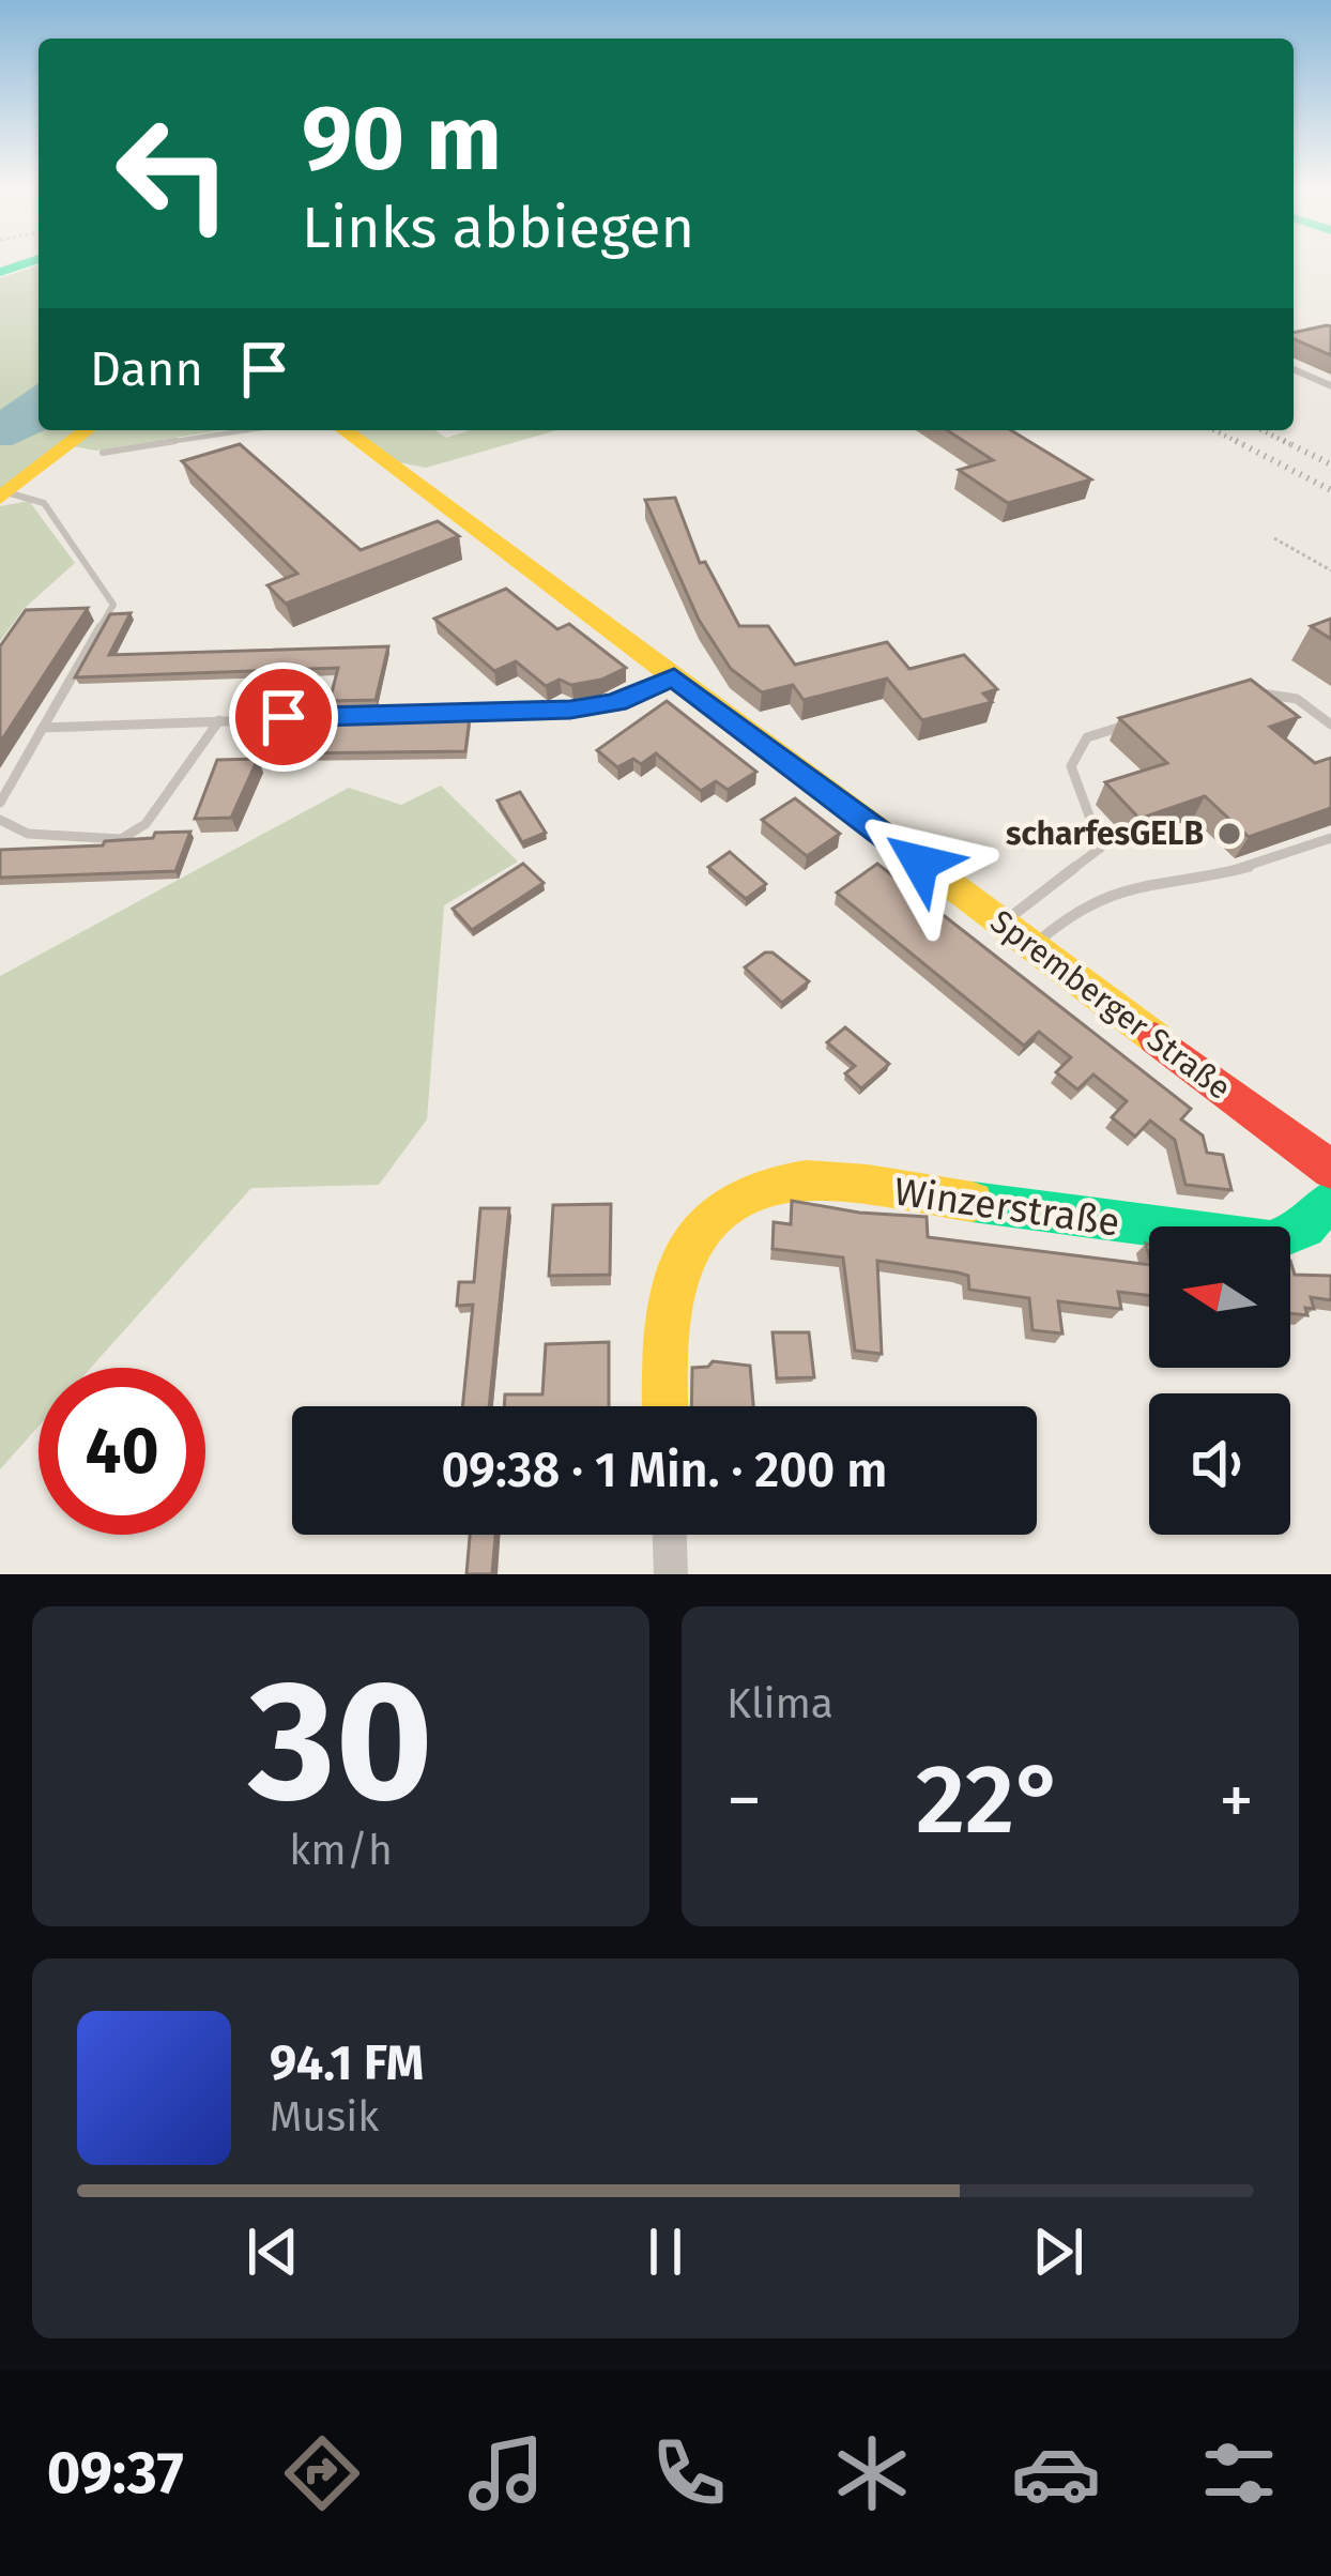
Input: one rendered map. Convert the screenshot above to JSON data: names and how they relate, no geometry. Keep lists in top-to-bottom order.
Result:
{
  "streets": {
    "main road": ["Spremberger Straße", "Winzerstraße"]
  },
  "places": ["scharfesGELB"],
  "north": "left",
  "page": {
    "turn": ["90 m", "Links abbiegen"],
    "then": "Dann",
    "limit": "40",
    "trip": "09:38 · 1 Min. · 200 m",
    "tile": [
      ["30", "km/h"],
      "Klima"
    ],
    "heat": ["−", "22°", "+"],
    "song": ["94.1 FM", "Musik"],
    "tabs": "09:37"
  }
}
